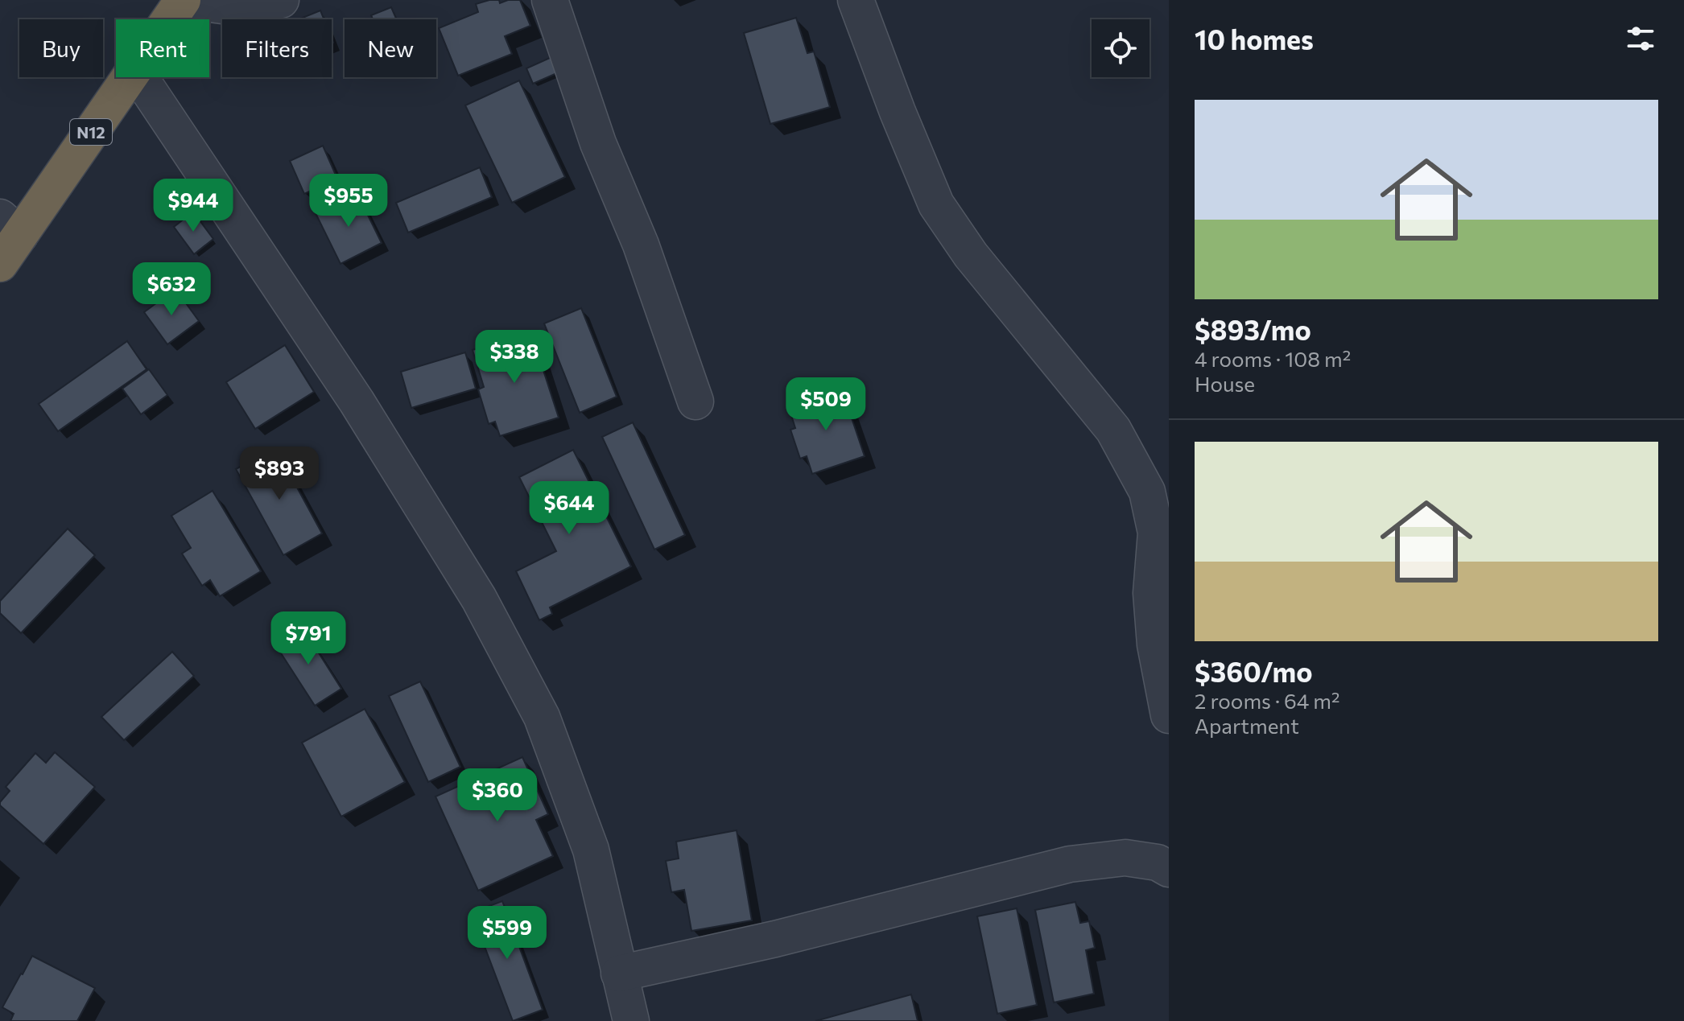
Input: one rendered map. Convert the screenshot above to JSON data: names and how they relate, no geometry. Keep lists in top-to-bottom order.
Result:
{
  "streets": {
    "highway": ["N12"]
  },
  "page": {
    "heading": "10 homes",
    "chip": [
      "Buy",
      "Rent",
      "Filters",
      "New"
    ],
    "list": [
      {
        "name": "$893/mo",
        "note": "4 rooms · 108 m² · House"
      },
      {
        "name": "$360/mo",
        "note": "2 rooms · 64 m² · Apartment"
      }
    ],
    "price": [
      "$955",
      "$944",
      "$632",
      "$338",
      "$509",
      "$893",
      "$644",
      "$791",
      "$360",
      "$599"
    ]
  }
}
